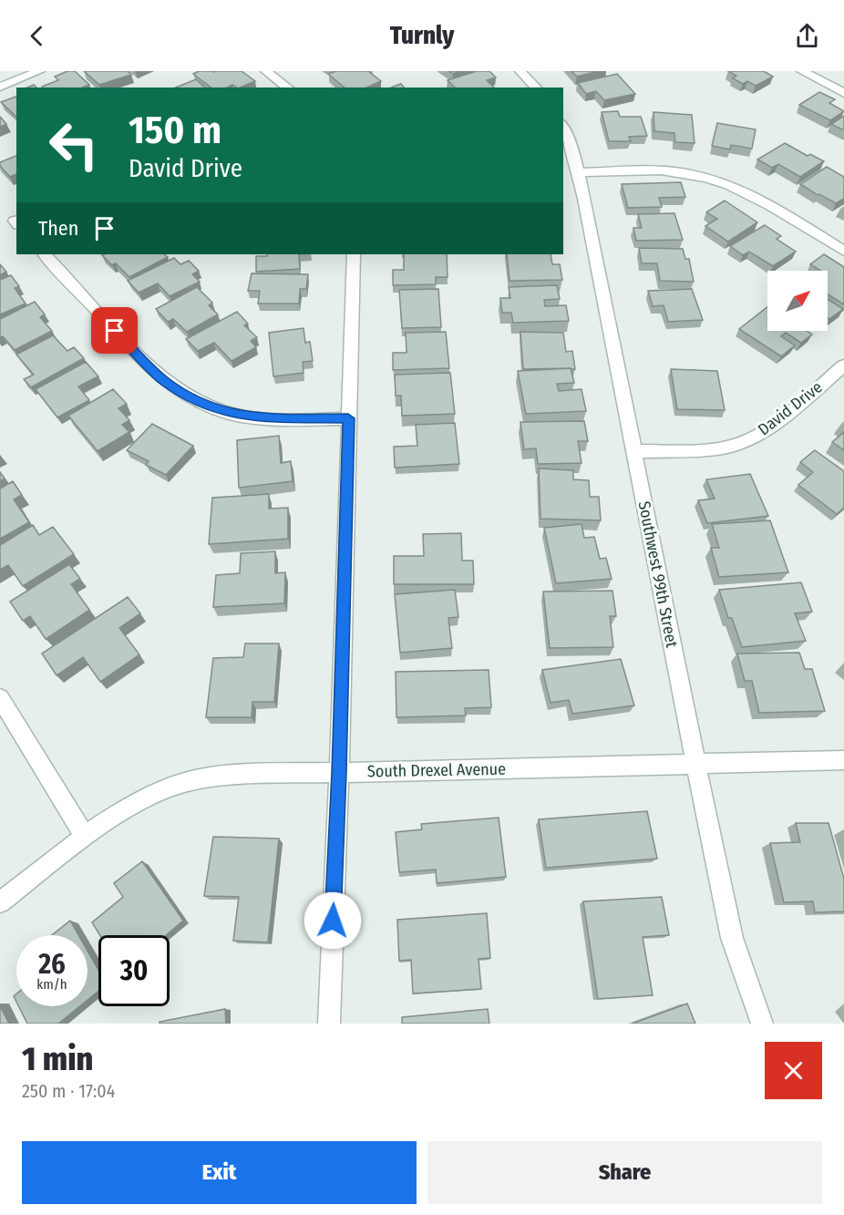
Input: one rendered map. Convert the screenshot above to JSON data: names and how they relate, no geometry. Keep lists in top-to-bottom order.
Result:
{
  "streets": {
    "street": ["David Drive", "Southwest 99th Street", "South Drexel Avenue"]
  },
  "crossings": [
    ["David Drive", "Southwest 99th Street"],
    ["Southwest 99th Street", "South Drexel Avenue"]
  ],
  "north": "top right",
  "page": {
    "header": "Turnly",
    "turn": ["150 m", "David Drive"],
    "then": "Then",
    "speed": "26 km/h",
    "limit": "30",
    "heading": ["1 min", "250 m · 17:04"],
    "buttons": ["Exit", "Share"]
  }
}
